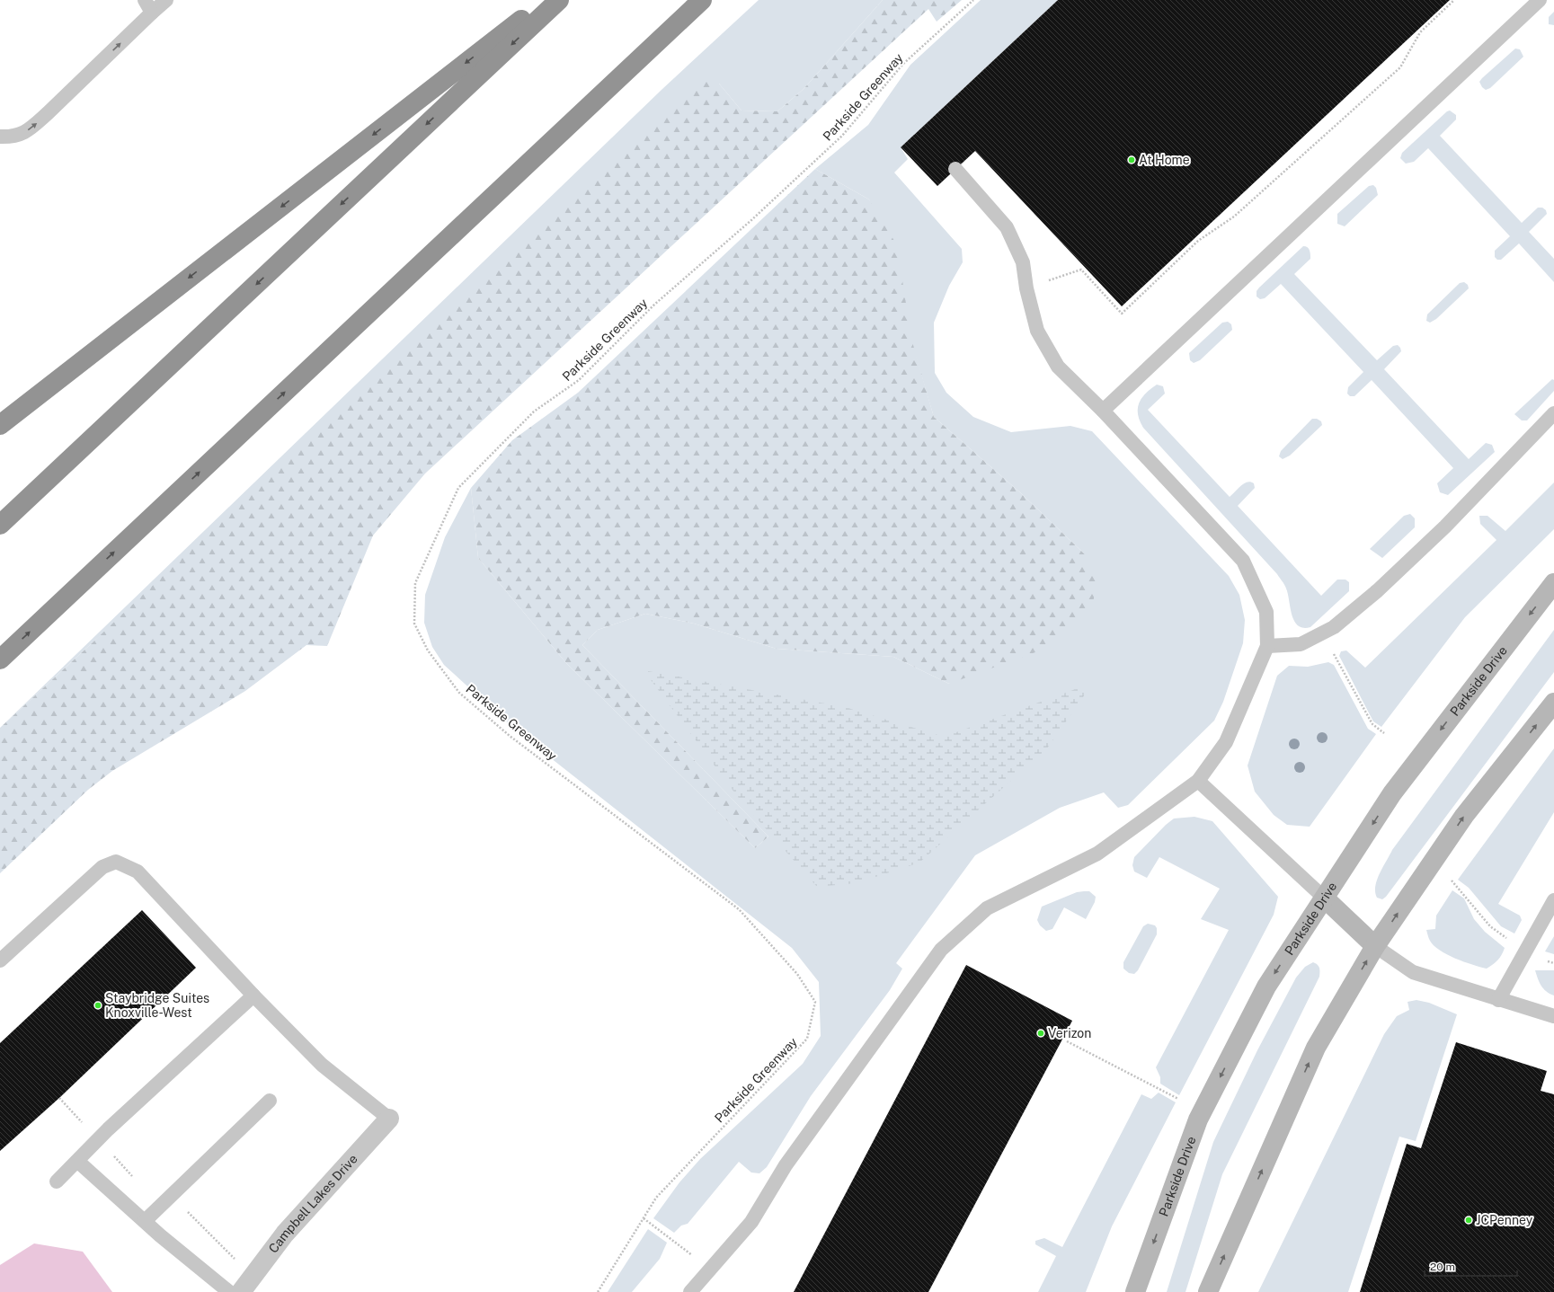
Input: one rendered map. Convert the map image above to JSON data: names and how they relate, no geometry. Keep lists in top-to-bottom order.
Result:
{
  "streets": {
    "street": ["Parkside Drive", "Campbell Lakes Drive"],
    "path": ["Parkside Greenway"]
  },
  "places": [
    "At Home",
    "Staybridge Suites Knoxville-West",
    "Verizon",
    "JCPenney"
  ],
  "scale_bar": "20 m"
}
